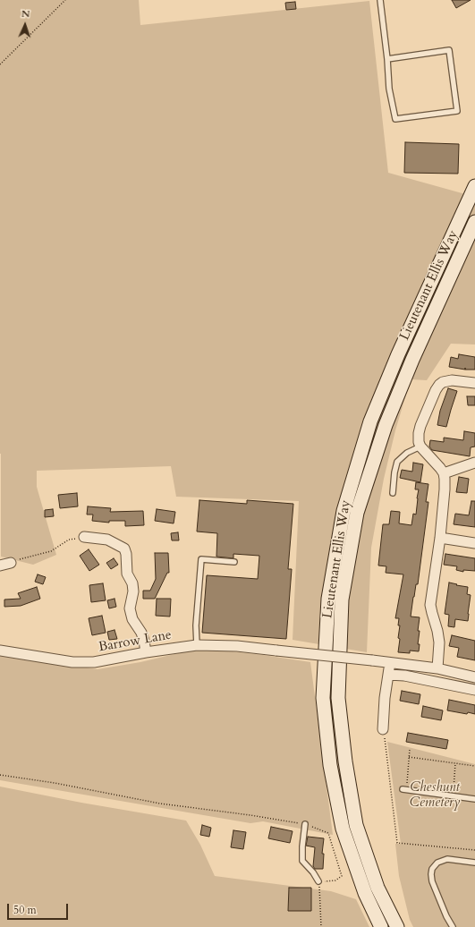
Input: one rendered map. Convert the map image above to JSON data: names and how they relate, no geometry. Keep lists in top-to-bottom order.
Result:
{
  "streets": {
    "main road": ["Lieutenant Ellis Way"],
    "street": ["Barrow Lane"]
  },
  "parks": ["Cheshunt Cemetery"],
  "scale_bar": "50 m",
  "north": "top"
}
